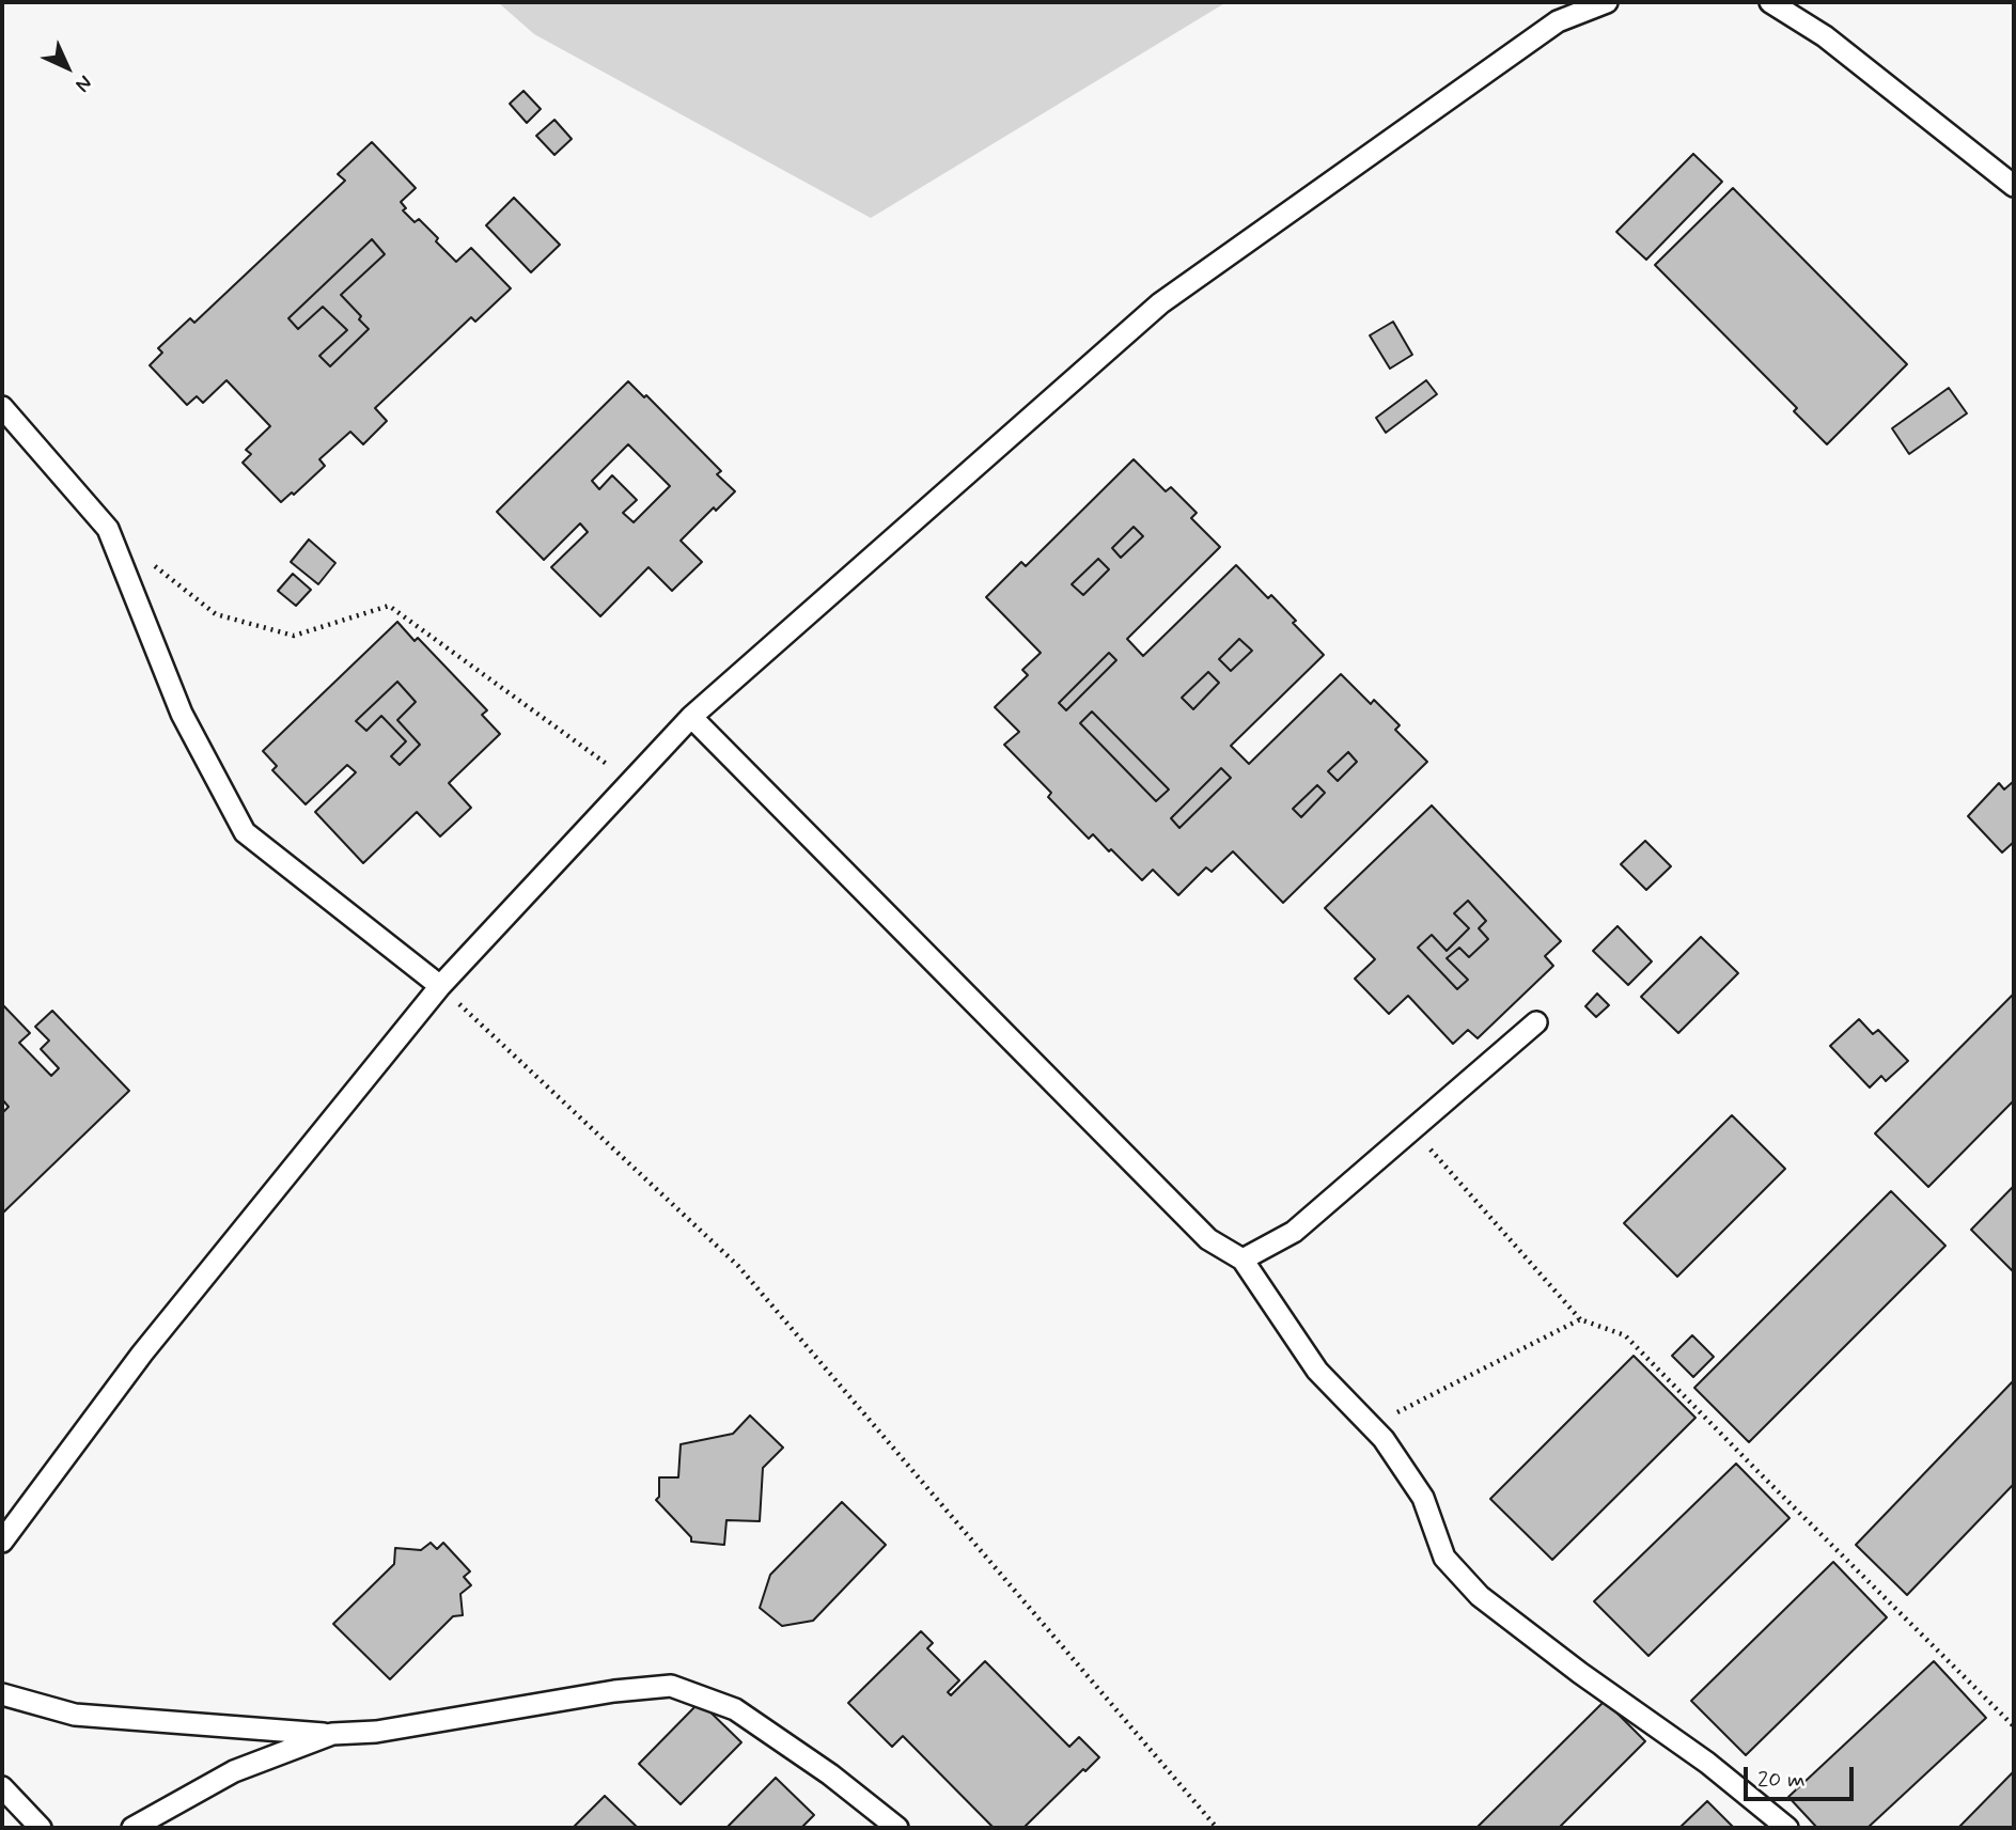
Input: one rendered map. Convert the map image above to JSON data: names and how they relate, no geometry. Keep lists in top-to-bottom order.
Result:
{
  "scale_bar": "20 m",
  "north": "bottom right"
}
